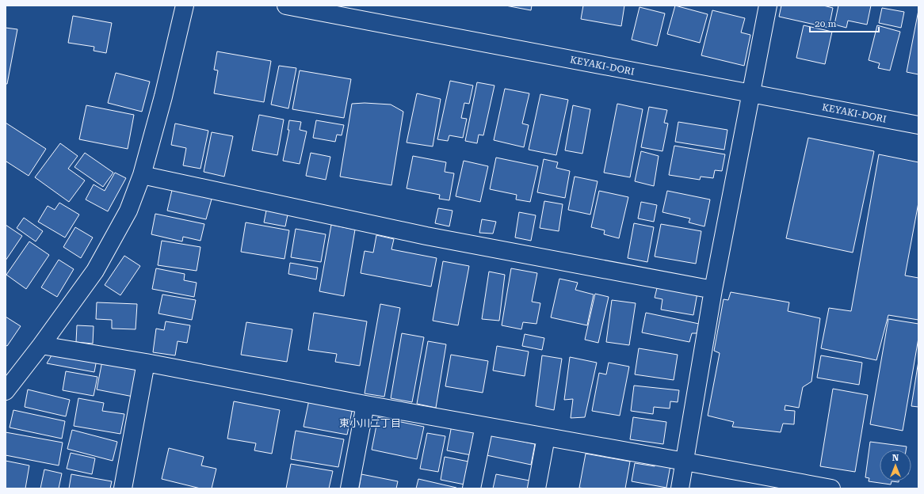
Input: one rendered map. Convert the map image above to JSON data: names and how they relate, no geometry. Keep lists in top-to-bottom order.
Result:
{
  "streets": {
    "street": ["KEYAKI-DORI"]
  },
  "districts": ["東小川二丁目"],
  "scale_bar": "20 m",
  "north": "top"
}
